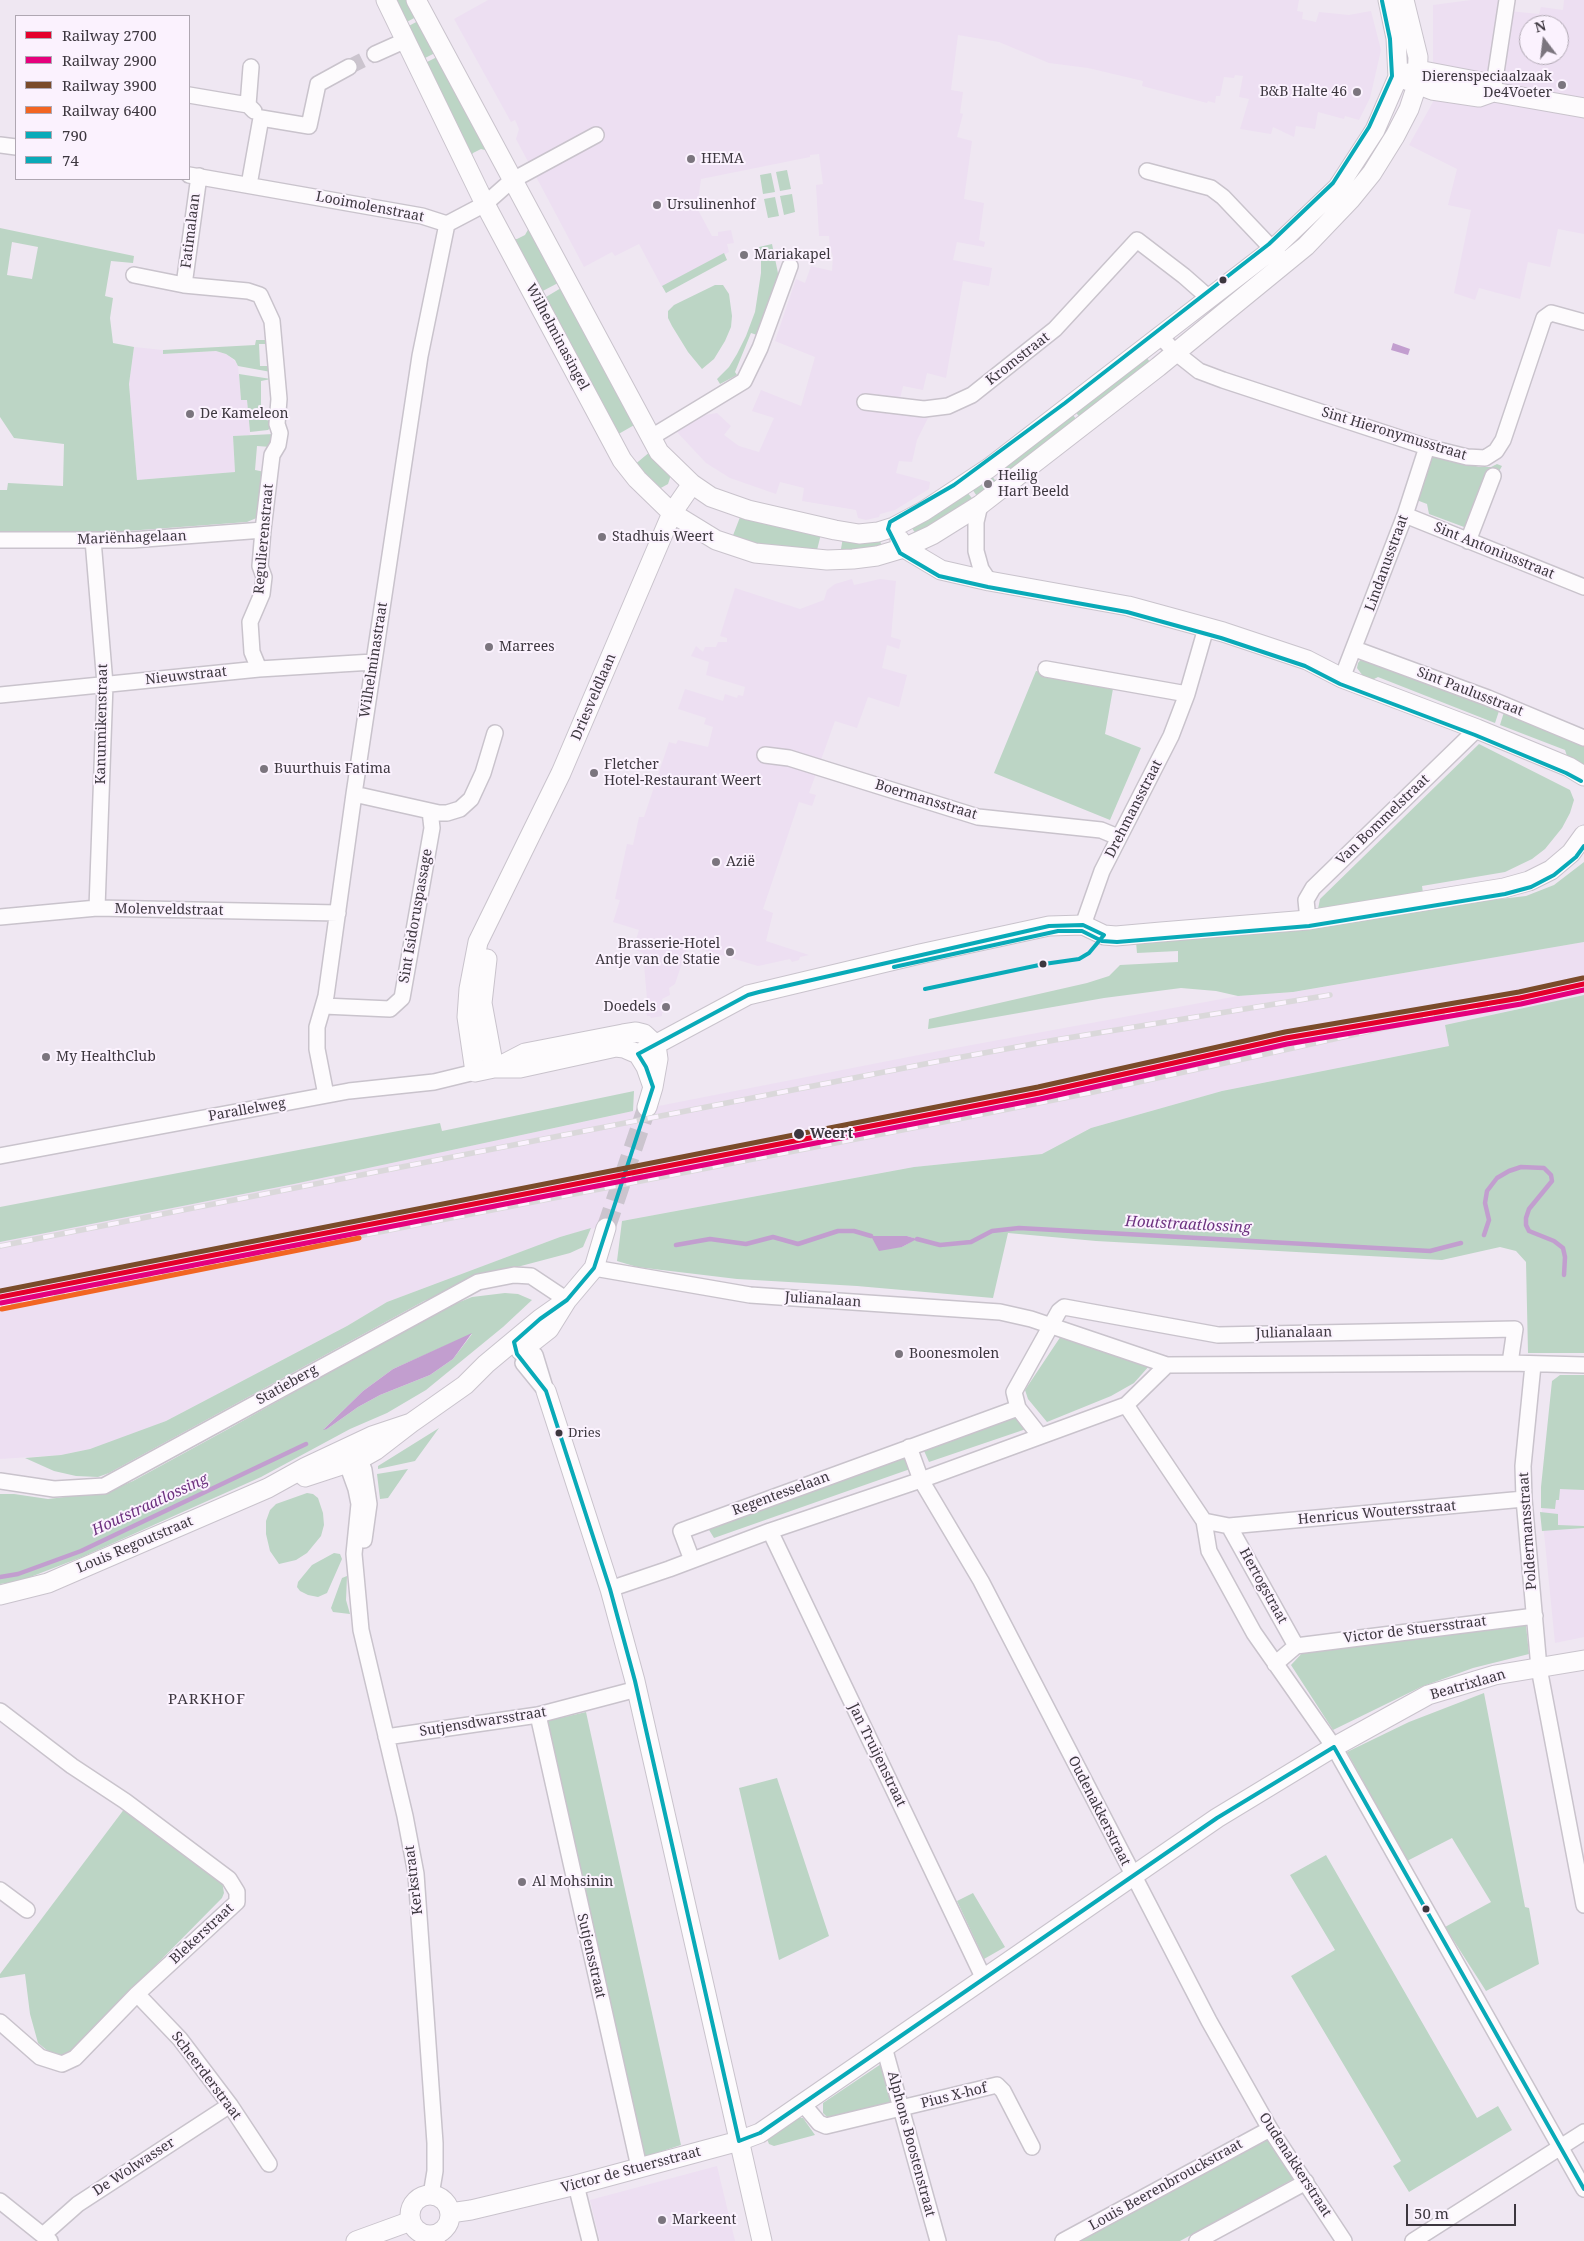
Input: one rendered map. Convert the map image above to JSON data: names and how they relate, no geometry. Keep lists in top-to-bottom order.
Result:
{
  "streets": {
    "street": [
      "Looimolenstraat",
      "Fatimalaan",
      "Wilhelminasingel",
      "Kromstraat",
      "Sint Hieronymusstraat",
      "Mariënhagelaan",
      "Regulierenstraat",
      "Sint Antoniusstraat",
      "Lindanusstraat",
      "Wilhelminastraat",
      "Nieuwstraat",
      "Sint Paulusstraat",
      "Driesveldlaan",
      "Kanunnikenstraat",
      "Boermansstraat",
      "Drehmansstraat",
      "Van Bommelstraat",
      "Molenveldstraat",
      "Sint Isidoruspassage",
      "Parallelweg",
      "Julianalaan",
      "Statieberg",
      "Regentesselaan",
      "Henricus Woutersstraat",
      "Poldermansstraat",
      "Louis Regoutstraat",
      "Hertogstraat",
      "Victor de Stuersstraat",
      "Beatrixlaan",
      "Sutjensdwarsstraat",
      "Jan Truijenstraat",
      "Oudenakkerstraat",
      "Kerkstraat",
      "Blekerstraat",
      "Sutjensstraat",
      "Scheerderstraat",
      "Pius X-hof",
      "Alphons Boostenstraat",
      "De Wolwasser",
      "Louis Beerenbrouckstraat"
    ]
  },
  "crossings": [
    ["Looimolenstraat", "Fatimalaan"],
    ["Looimolenstraat", "Wilhelminastraat"],
    ["Fatimalaan", "Regulierenstraat"],
    ["Wilhelminasingel", "Sint Hieronymusstraat"],
    ["Wilhelminasingel", "Driesveldlaan"],
    ["Sint Hieronymusstraat", "Lindanusstraat"],
    ["Mariënhagelaan", "Regulierenstraat"],
    ["Mariënhagelaan", "Kanunnikenstraat"],
    ["Regulierenstraat", "Nieuwstraat"],
    ["Sint Antoniusstraat", "Lindanusstraat"],
    ["Lindanusstraat", "Sint Paulusstraat"],
    ["Wilhelminastraat", "Nieuwstraat"],
    ["Wilhelminastraat", "Molenveldstraat"],
    ["Wilhelminastraat", "Sint Isidoruspassage"],
    ["Wilhelminastraat", "Parallelweg"],
    ["Nieuwstraat", "Kanunnikenstraat"],
    ["Driesveldlaan", "Parallelweg"],
    ["Kanunnikenstraat", "Molenveldstraat"],
    ["Boermansstraat", "Drehmansstraat"],
    ["Julianalaan", "Poldermansstraat"],
    ["Julianalaan", "Louis Regoutstraat"],
    ["Statieberg", "Louis Regoutstraat"],
    ["Henricus Woutersstraat", "Poldermansstraat"],
    ["Henricus Woutersstraat", "Hertogstraat"],
    ["Poldermansstraat", "Victor de Stuersstraat"],
    ["Poldermansstraat", "Beatrixlaan"],
    ["Louis Regoutstraat", "Kerkstraat"],
    ["Hertogstraat", "Victor de Stuersstraat"],
    ["Victor de Stuersstraat", "Beatrixlaan"],
    ["Victor de Stuersstraat", "Jan Truijenstraat"],
    ["Victor de Stuersstraat", "Oudenakkerstraat"],
    ["Victor de Stuersstraat", "Kerkstraat"],
    ["Victor de Stuersstraat", "Sutjensstraat"],
    ["Victor de Stuersstraat", "Alphons Boostenstraat"],
    ["Sutjensdwarsstraat", "Kerkstraat"],
    ["Sutjensdwarsstraat", "Sutjensstraat"],
    ["Oudenakkerstraat", "Louis Beerenbrouckstraat"],
    ["Blekerstraat", "Scheerderstraat"],
    ["Scheerderstraat", "De Wolwasser"],
    ["Pius X-hof", "Alphons Boostenstraat"]
  ],
  "districts": ["PARKHOF"],
  "water": ["Houtstraatlossing"],
  "places": [
    "Dierenspeciaalzaak De4Voeter",
    "B&B Halte 46",
    "HEMA",
    "Ursulinenhof",
    "Mariakapel",
    "De Kameleon",
    "Heilig Hart Beeld",
    "Stadhuis Weert",
    "Marrees",
    "Buurthuis Fatima",
    "Fletcher Hotel-Restaurant Weert",
    "Azië",
    "Brasserie-Hotel Antje van de Statie",
    "Doedels",
    "My HealthClub",
    "Weert",
    "Boonesmolen",
    "Dries",
    "Al Mohsinin",
    "Markeent"
  ],
  "lines": [
    "transit line 74",
    "transit line 790",
    "rail line 3900",
    "rail line 2700",
    "rail line 2900",
    "rail line 6400"
  ],
  "legend": [
    "Railway 2700",
    "Railway 2900",
    "Railway 3900",
    "Railway 6400",
    "790",
    "74"
  ],
  "scale_bar": "50 m",
  "north": "top"
}
